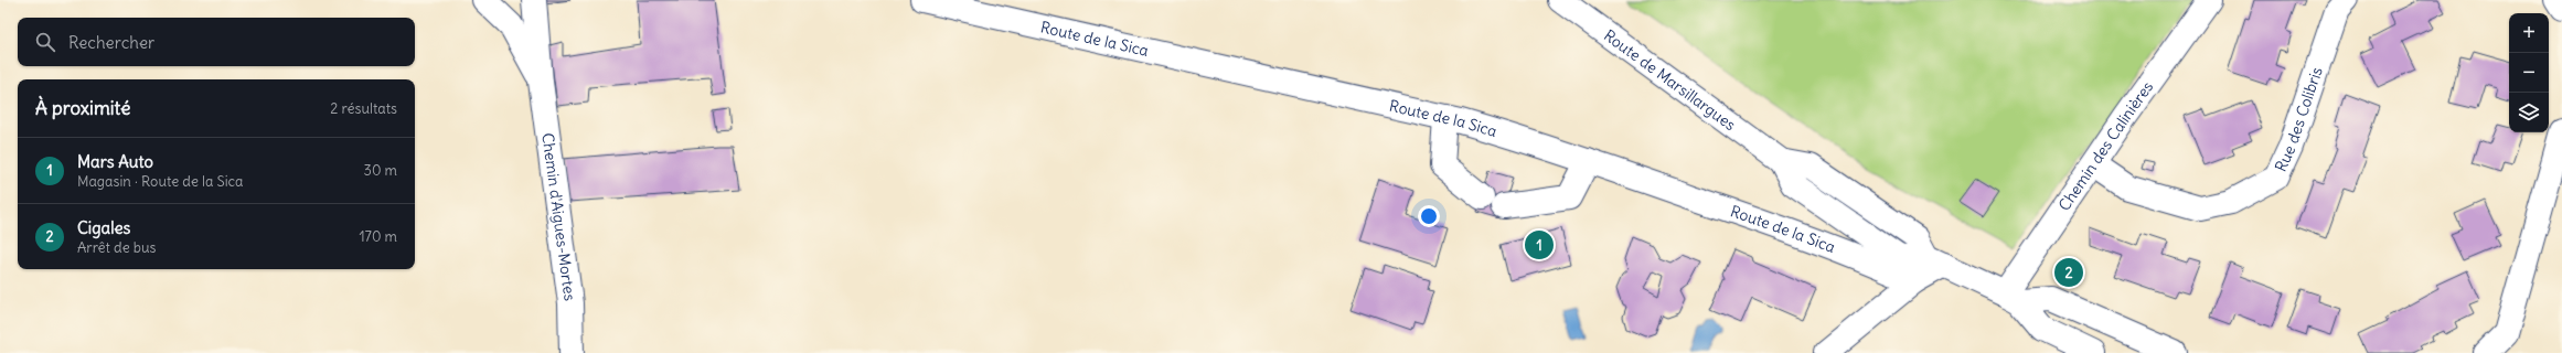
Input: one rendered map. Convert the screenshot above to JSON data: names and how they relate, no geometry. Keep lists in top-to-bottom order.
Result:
{
  "streets": {
    "street": [
      "Route de la Sica",
      "Route de Marsillargues",
      "Rue des Colibris",
      "Chemin des Calinières",
      "Chemin d'Aigues-Mortes"
    ]
  },
  "crossings": [
    ["Route de Marsillargues", "Chemin des Calinières"],
    ["Rue des Colibris", "Chemin des Calinières"]
  ],
  "page": {
    "map_buttons": ["+", "−"],
    "search": "Rechercher",
    "heading": ["À proximité", "2 résultats"],
    "list": [
      {
        "mark": "1",
        "name": "Mars Auto",
        "note": "Magasin · Route de la Sica",
        "value": "30 m"
      },
      {
        "mark": "2",
        "name": "Cigales",
        "note": "Arrêt de bus",
        "value": "170 m"
      }
    ],
    "pins": ["1", "2"]
  }
}
